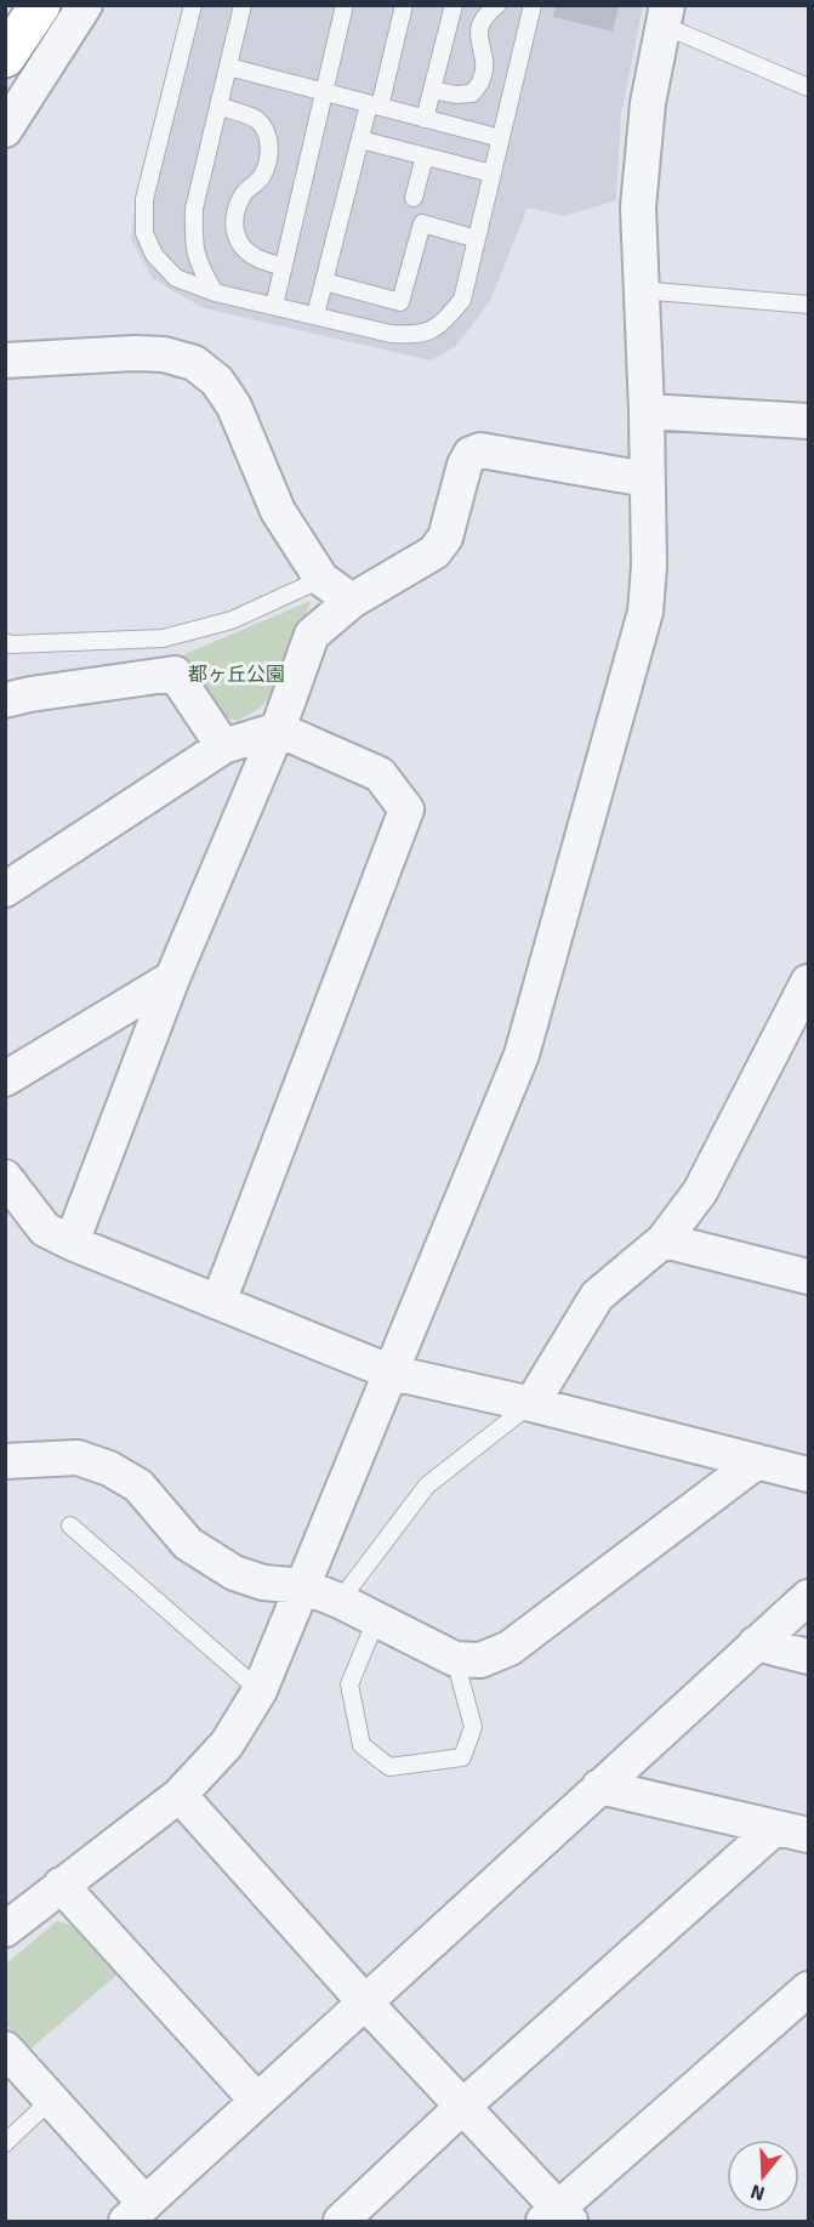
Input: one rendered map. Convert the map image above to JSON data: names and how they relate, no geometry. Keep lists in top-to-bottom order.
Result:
{
  "parks": ["都ヶ丘公園"],
  "north": "bottom"
}
